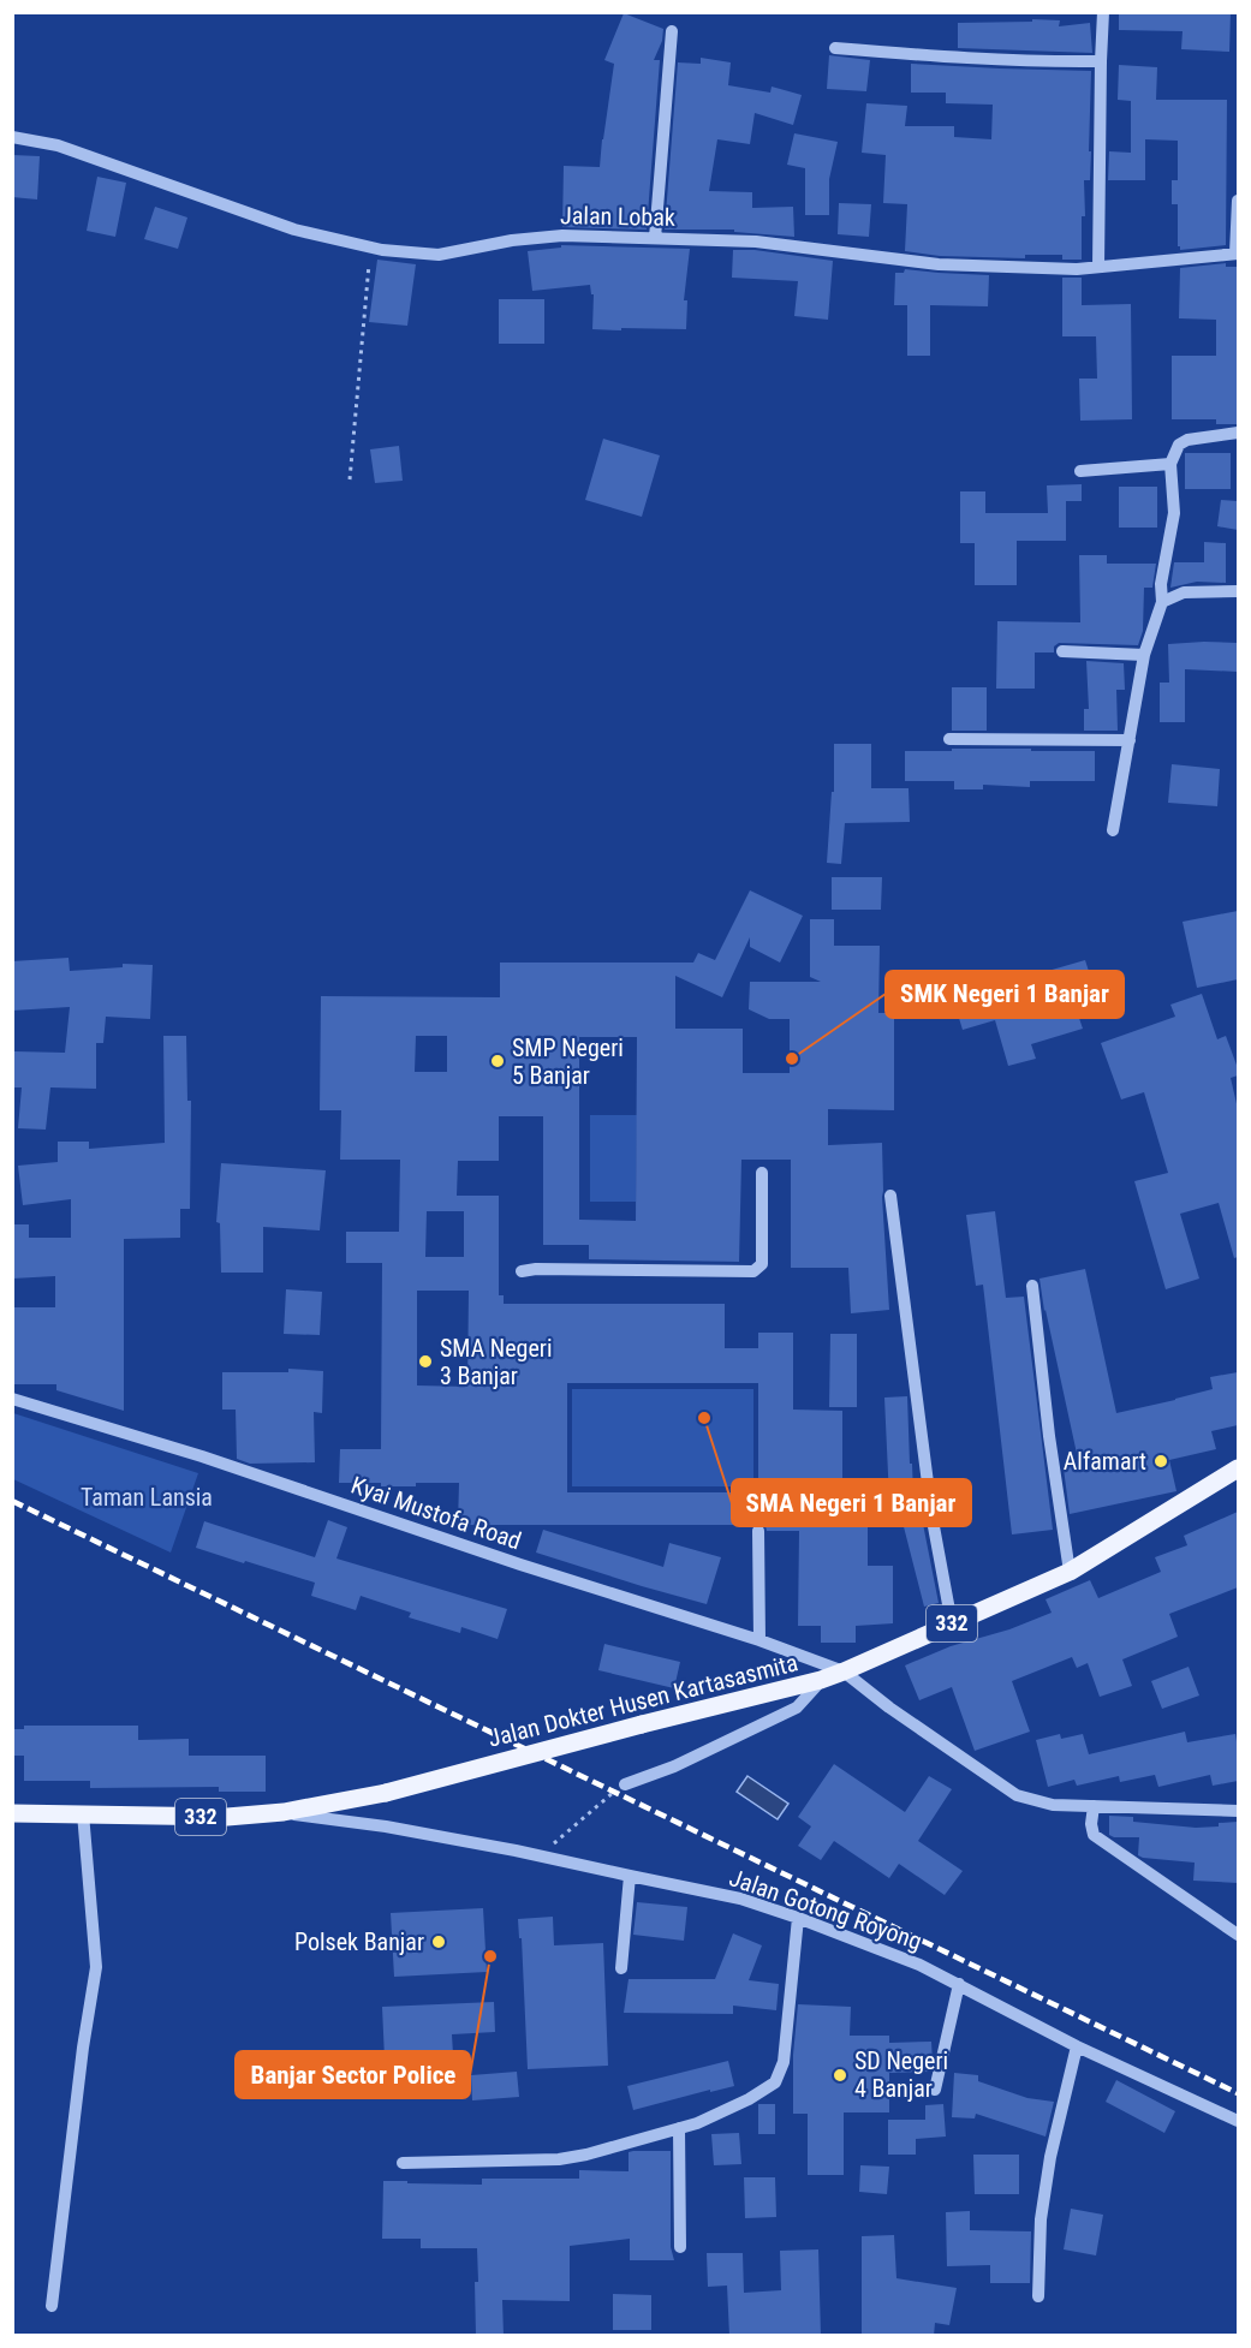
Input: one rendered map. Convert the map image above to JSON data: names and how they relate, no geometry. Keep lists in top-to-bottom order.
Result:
{
  "streets": {
    "main road": ["332", "Jalan Dokter Husen Kartasasmita"],
    "street": ["Jalan Lobak", "Kyai Mustofa Road", "Jalan Gotong Royong"]
  },
  "crossings": [
    ["Kyai Mustofa Road", "Jalan Dokter Husen Kartasasmita"],
    ["Jalan Dokter Husen Kartasasmita", "Jalan Gotong Royong"]
  ],
  "parks": ["Taman Lansia"],
  "places": [
    "SMK Negeri 1 Banjar",
    "SMP Negeri 5 Banjar",
    "SMA Negeri 3 Banjar",
    "SMA Negeri 1 Banjar",
    "Alfamart",
    "Polsek Banjar",
    "Banjar Sector Police",
    "SD Negeri 4 Banjar"
  ]
}
